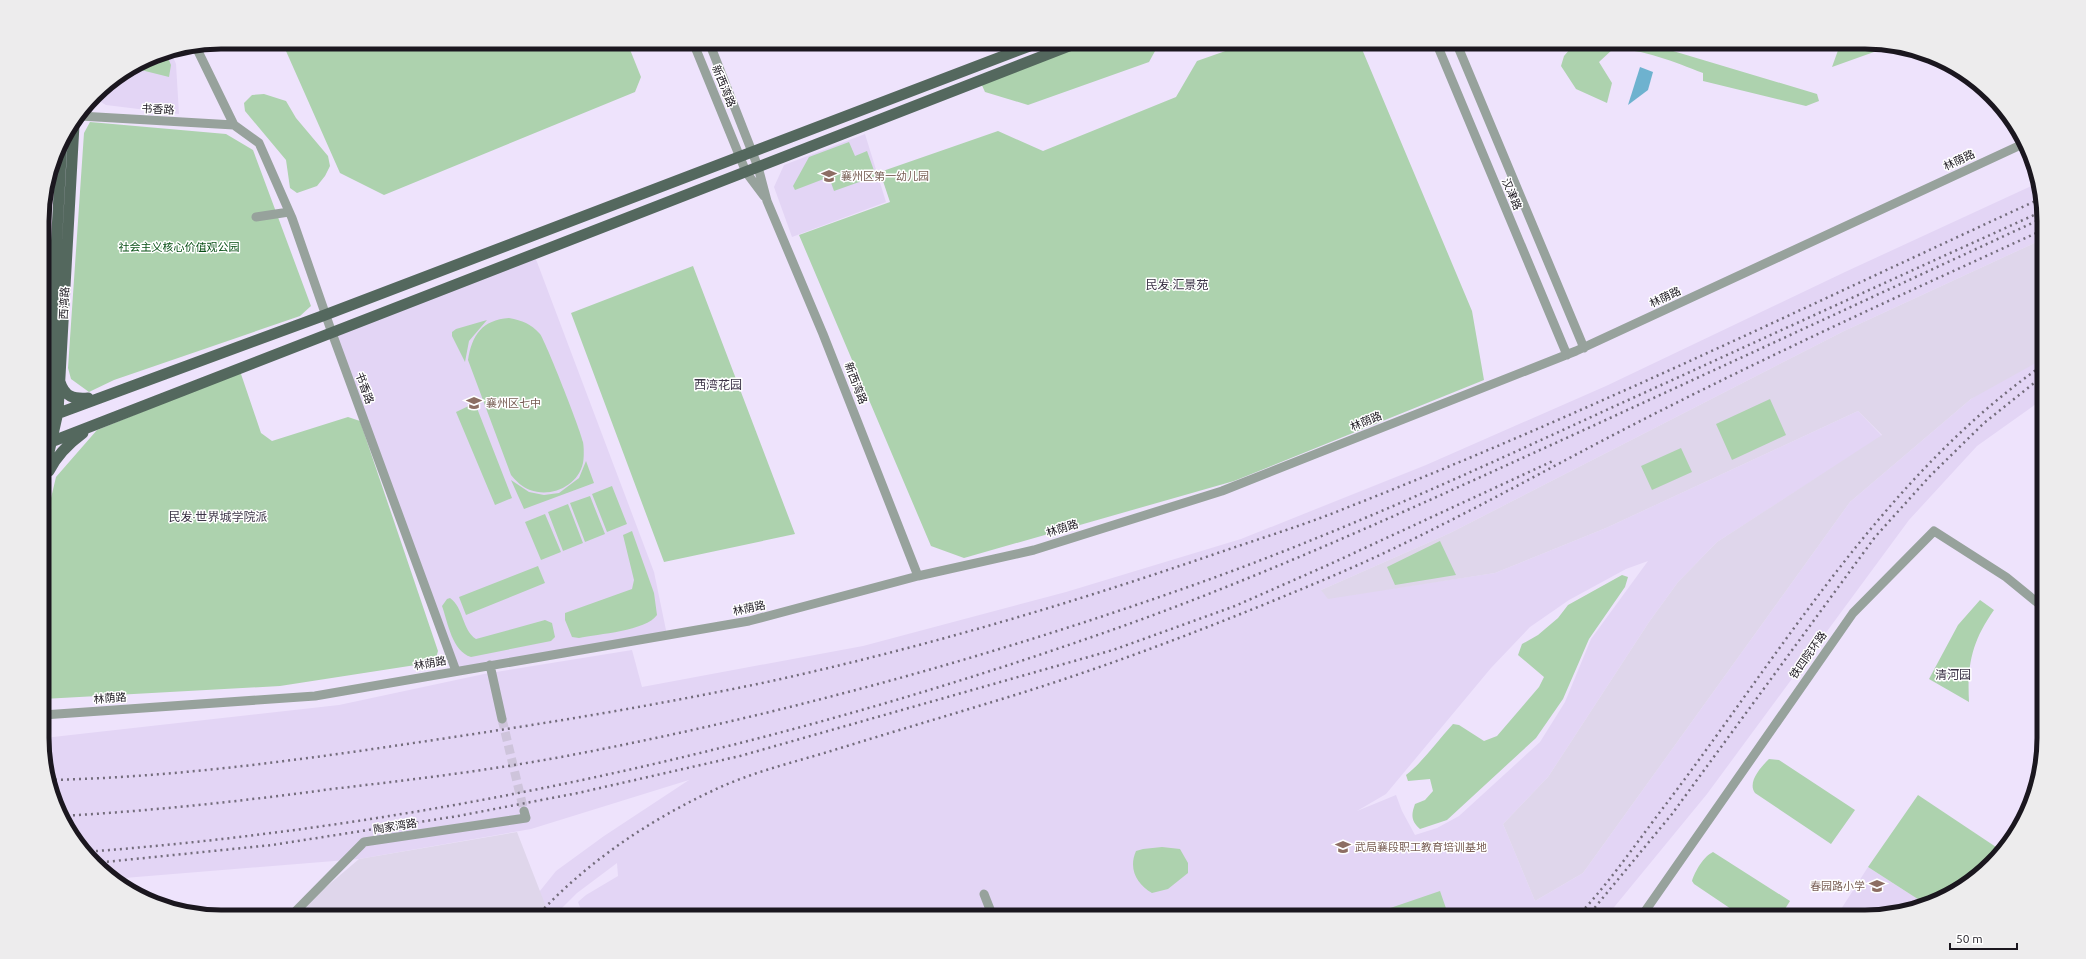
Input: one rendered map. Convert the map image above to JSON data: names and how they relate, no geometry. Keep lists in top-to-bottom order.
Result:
{
  "streets": {
    "main road": ["西湾路"],
    "street": [
      "新西湾路",
      "书香路",
      "林荫路",
      "汉津路",
      "铁四院环路",
      "陶家湾路"
    ]
  },
  "crossings": [
    ["新西湾路", "林荫路"],
    ["书香路", "林荫路"],
    ["林荫路", "汉津路"]
  ],
  "districts": [
    "民发·汇景苑",
    "西湾花园",
    "民发·世界城学院派",
    "清河园"
  ],
  "parks": ["社会主义核心价值观公园"],
  "places": {
    "school or university": [
      "襄州区第一幼儿园",
      "襄州区七中",
      "武局襄段职工教育培训基地",
      "春园路小学"
    ]
  },
  "scale_bar": "50 m"
}
